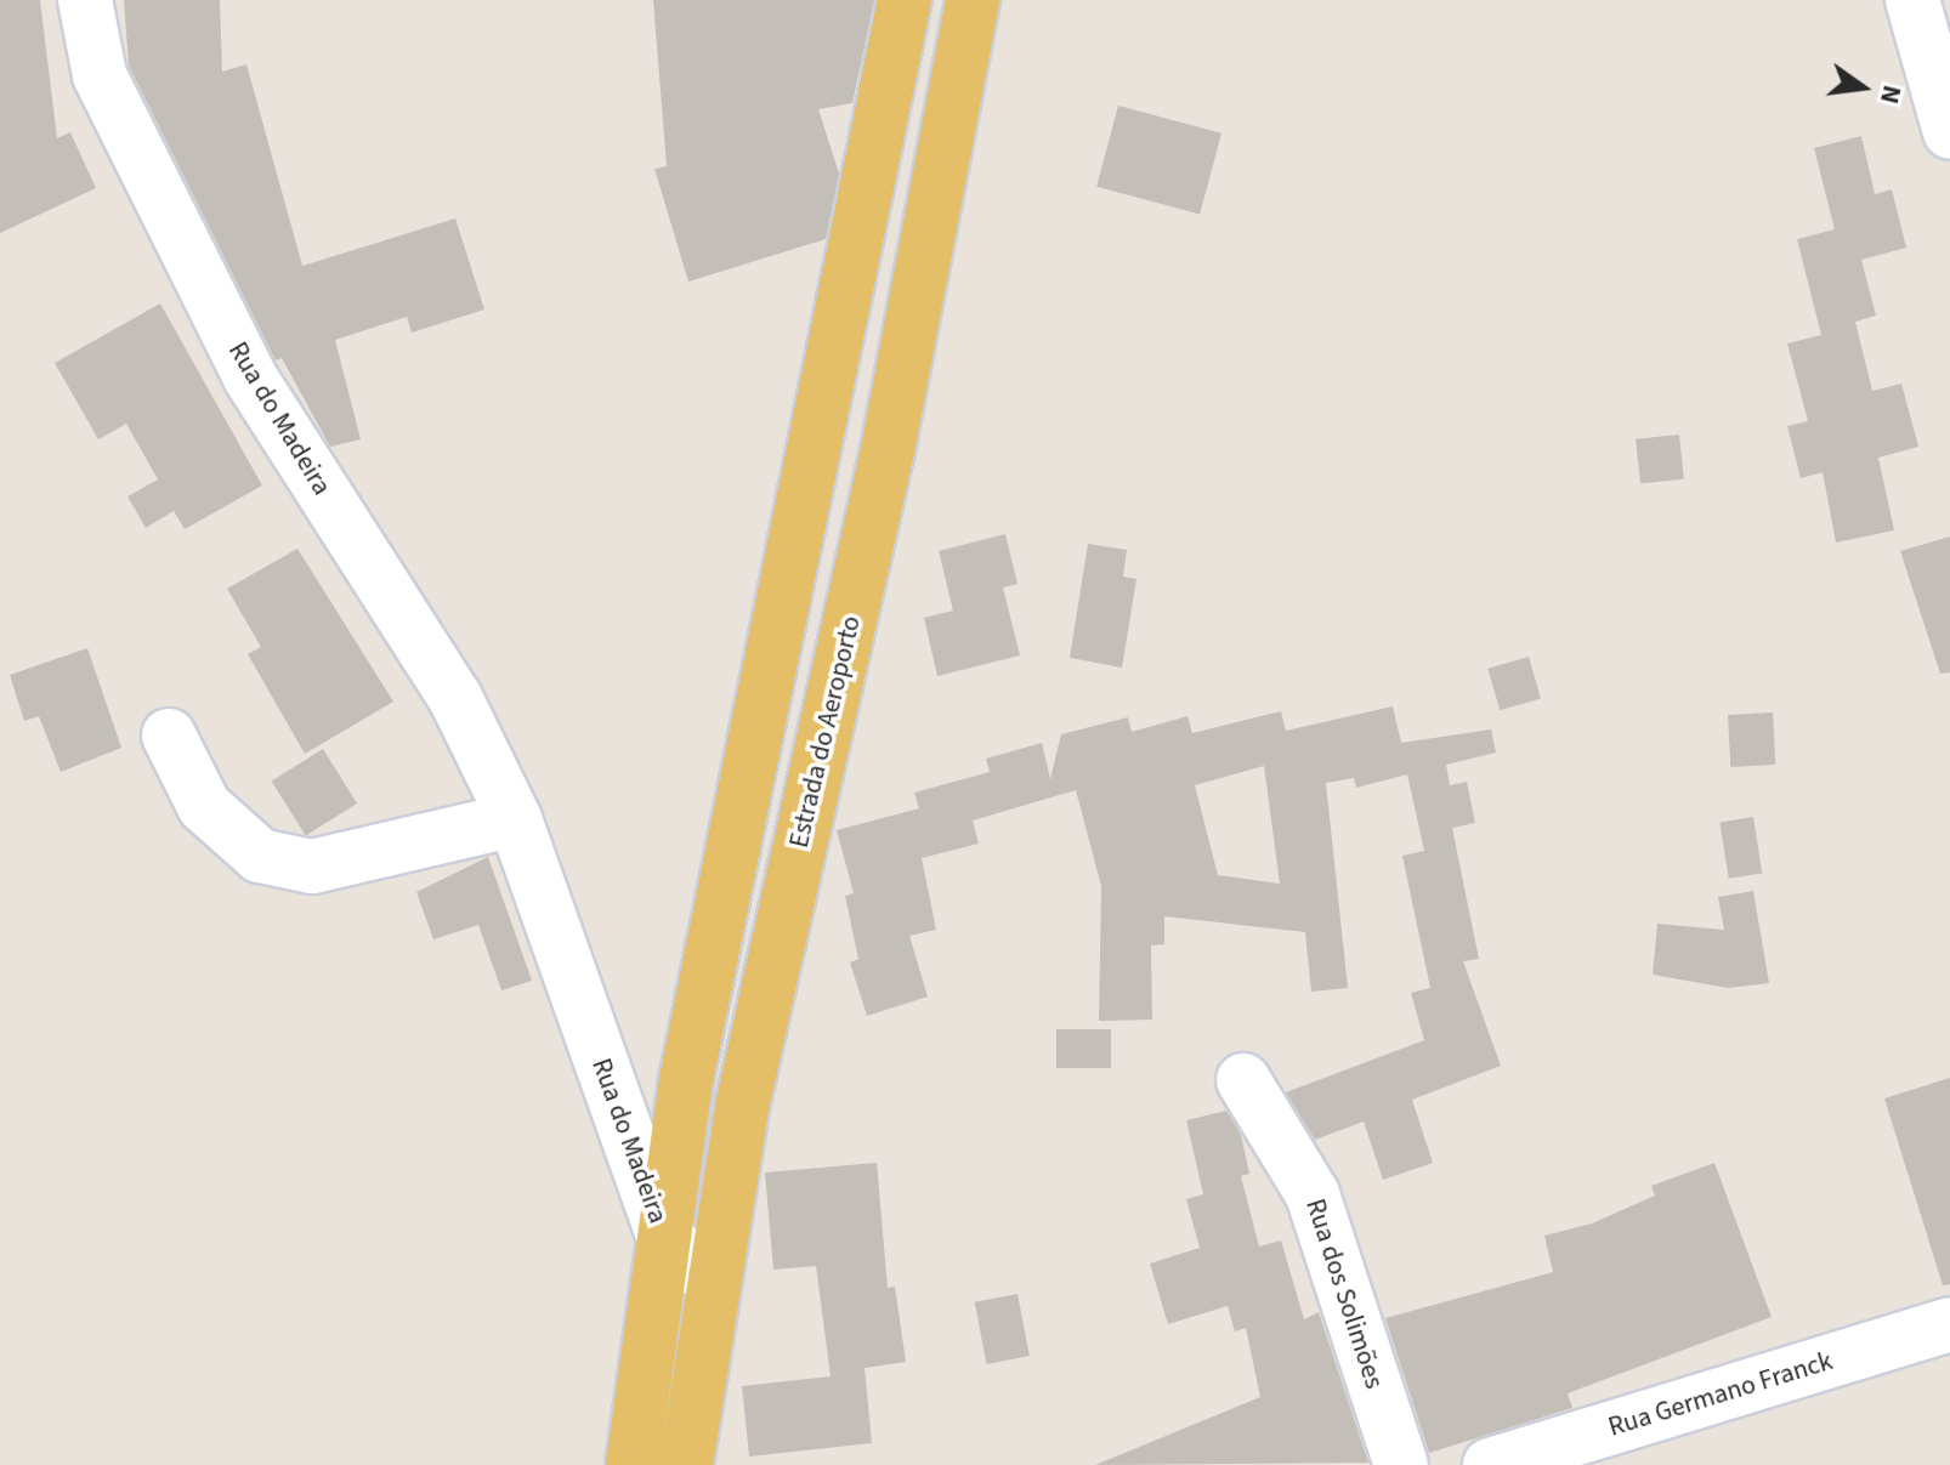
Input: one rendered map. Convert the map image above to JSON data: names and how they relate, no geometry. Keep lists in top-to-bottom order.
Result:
{
  "streets": {
    "main road": ["Estrada do Aeroporto"],
    "street": ["Rua do Madeira", "Rua dos Solimões", "Rua Germano Franck"]
  },
  "crossings": [
    ["Rua do Madeira", "Estrada do Aeroporto"]
  ],
  "north": "right"
}
